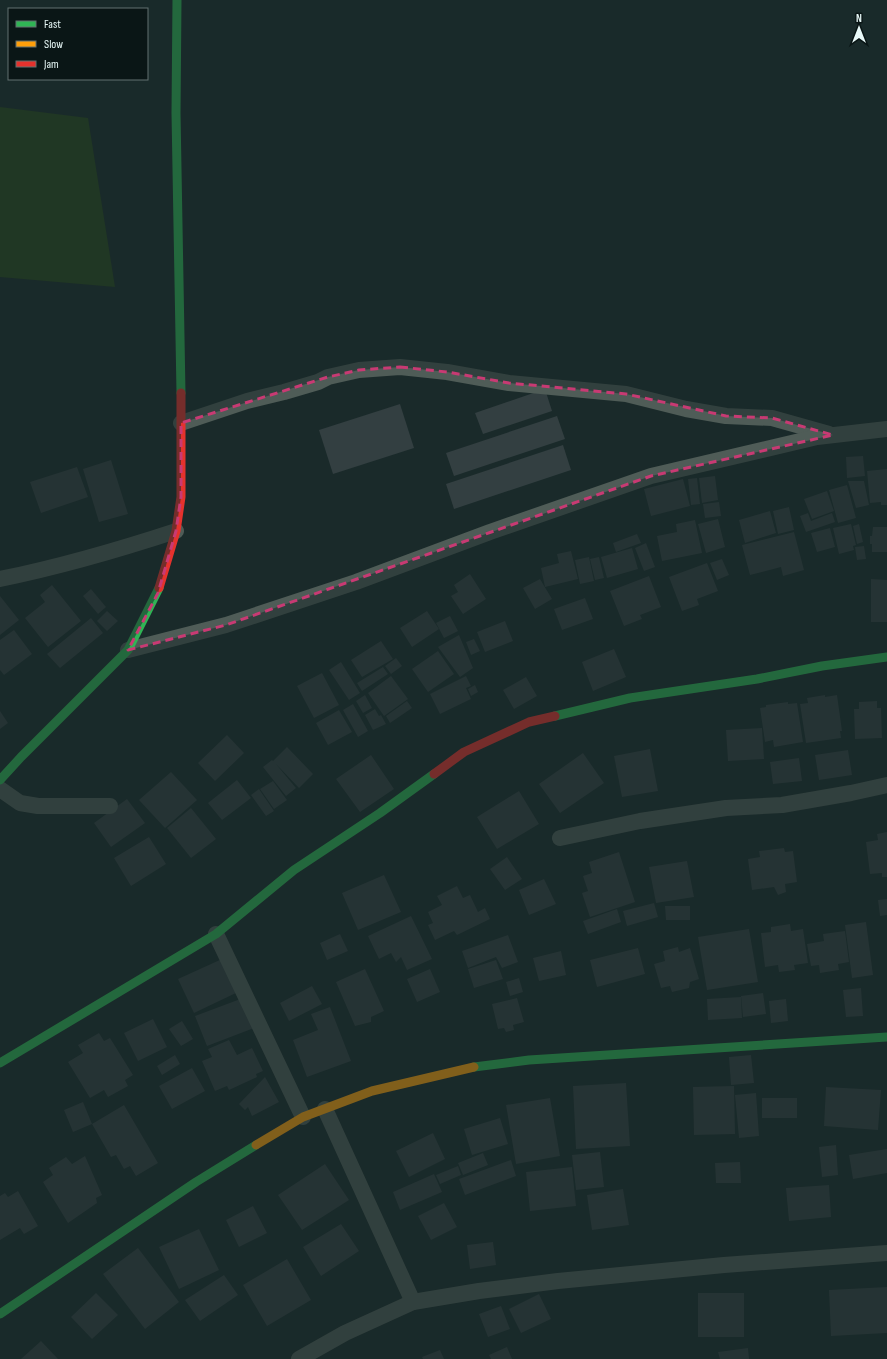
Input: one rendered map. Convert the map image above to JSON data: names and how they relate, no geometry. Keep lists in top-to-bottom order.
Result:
{
  "legend": ["Fast", "Slow", "Jam"],
  "north": "top"
}
